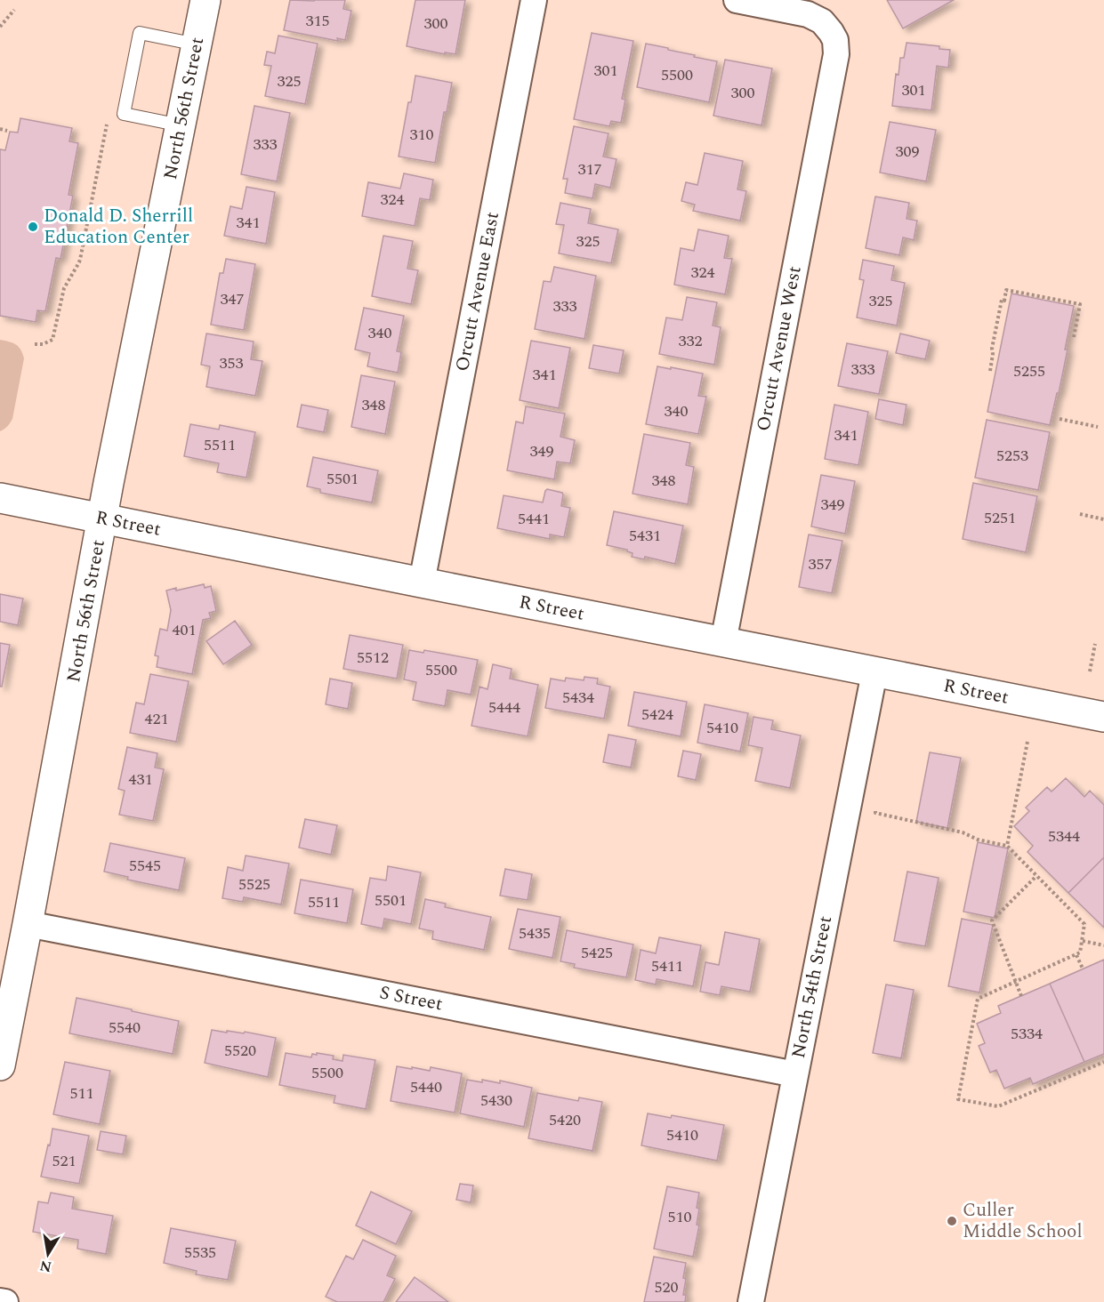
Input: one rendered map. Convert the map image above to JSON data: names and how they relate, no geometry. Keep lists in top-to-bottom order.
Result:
{
  "streets": {
    "main road": ["North 56th Street", "R Street"],
    "street": [
      "Orcutt Avenue East",
      "Orcutt Avenue West",
      "North 54th Street",
      "S Street"
    ]
  },
  "crossings": [
    ["North 56th Street", "R Street"],
    ["North 56th Street", "S Street"],
    ["Orcutt Avenue East", "R Street"],
    ["Orcutt Avenue West", "R Street"],
    ["R Street", "North 54th Street"],
    ["North 54th Street", "S Street"]
  ],
  "places": ["Donald D. Sherrill Education Center", "Culler Middle School"],
  "house_numbers": [
    "315",
    "300",
    "301",
    "5500",
    "325",
    "301",
    "300",
    "310",
    "333",
    "309",
    "317",
    "324",
    "341",
    "325",
    "324",
    "347",
    "325",
    "333",
    "340",
    "332",
    "353",
    "333",
    "5255",
    "341",
    "348",
    "340",
    "341",
    "5511",
    "349",
    "5253",
    "5501",
    "348",
    "349",
    "5251",
    "5441",
    "5431",
    "357",
    "401",
    "5512",
    "5500",
    "5434",
    "5444",
    "5424",
    "421",
    "5410",
    "431",
    "5344",
    "5545",
    "5525",
    "5501",
    "5511",
    "5435",
    "5425",
    "5411",
    "5540",
    "5334",
    "5520",
    "5500",
    "5440",
    "511",
    "5430",
    "5420",
    "5410",
    "521",
    "510",
    "5535",
    "520"
  ],
  "north": "bottom"
}
